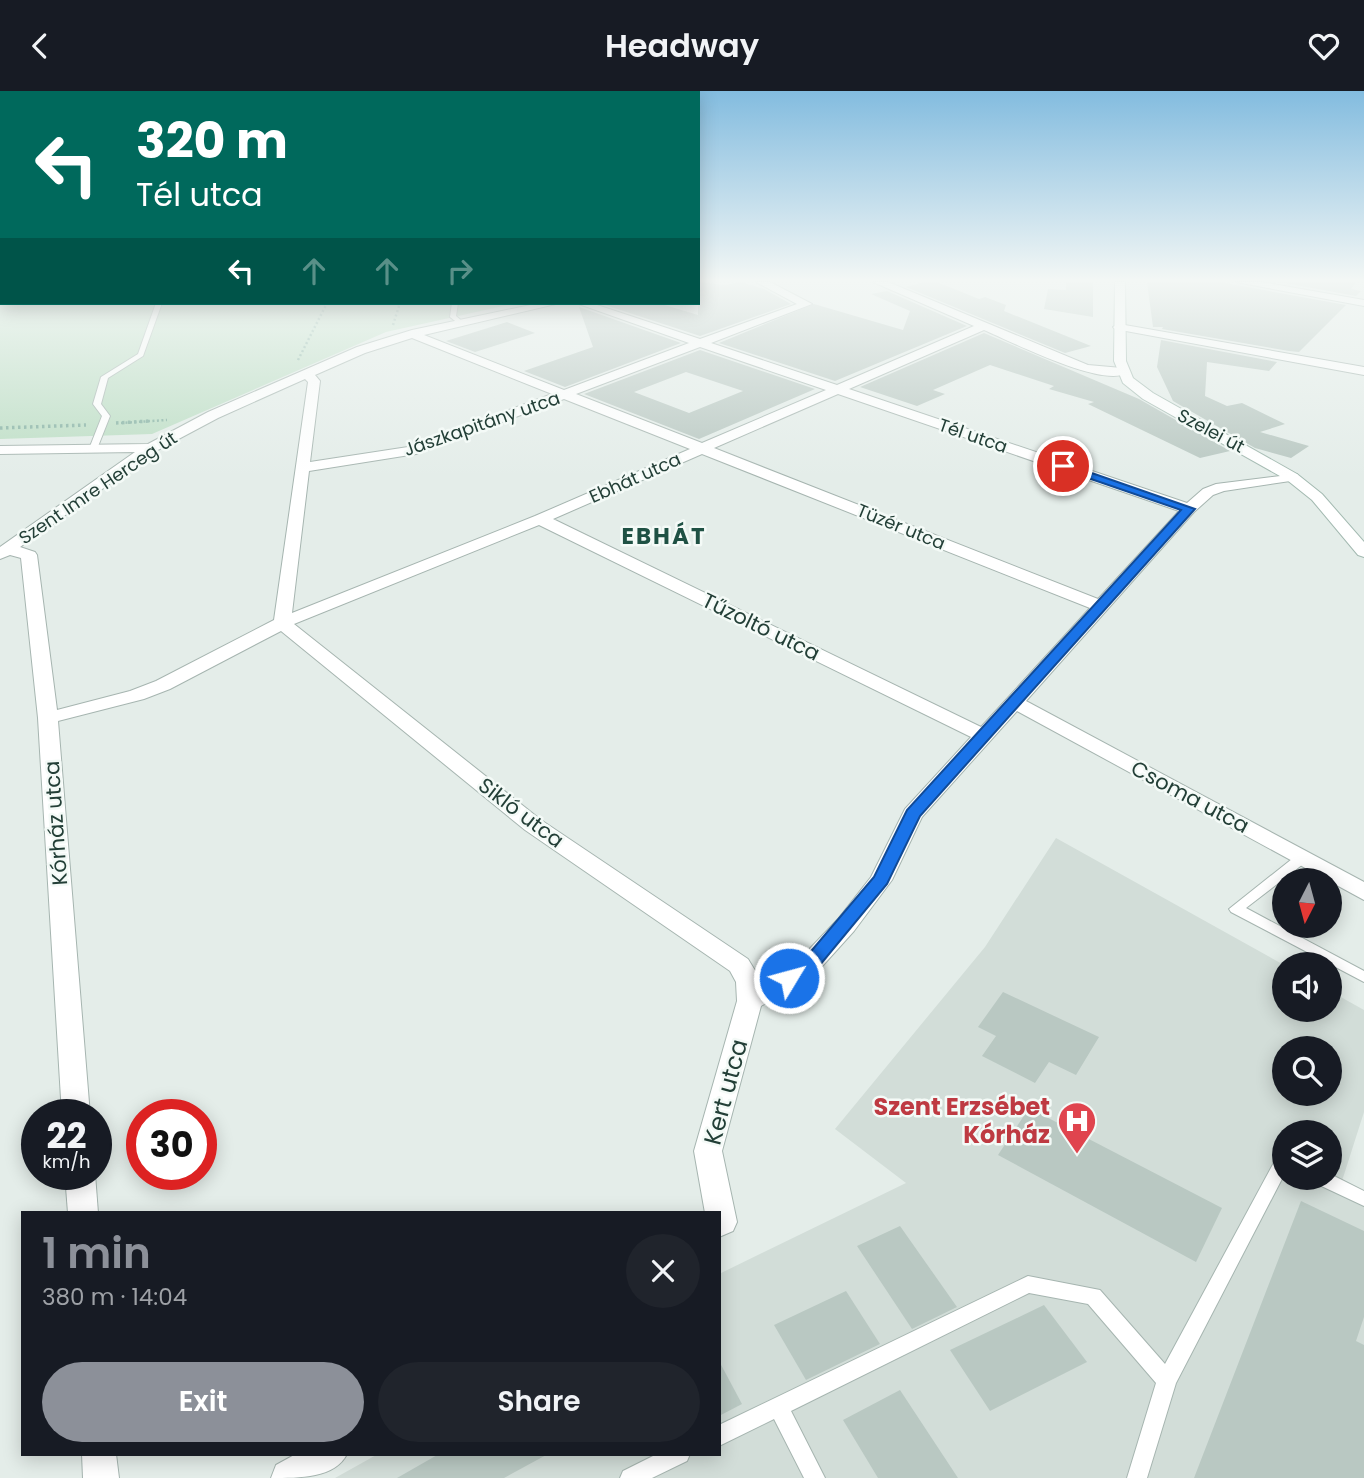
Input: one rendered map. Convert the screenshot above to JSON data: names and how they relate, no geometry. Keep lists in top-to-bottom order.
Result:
{
  "streets": {
    "street": [
      "Jászkapitány utca",
      "Szelei út",
      "Tél utca",
      "Ebhát utca",
      "Szent Imre Herceg út",
      "Tüzér utca",
      "Tűzoltó utca",
      "Csoma utca",
      "Sikló utca",
      "Kórház utca",
      "Kert utca"
    ]
  },
  "crossings": [
    ["Jászkapitány utca", "Tüzér utca"],
    ["Tél utca", "Ebhát utca"],
    ["Ebhát utca", "Tüzér utca"],
    ["Ebhát utca", "Tűzoltó utca"],
    ["Ebhát utca", "Sikló utca"],
    ["Szent Imre Herceg út", "Kórház utca"],
    ["Sikló utca", "Kert utca"]
  ],
  "districts": ["EBHÁT"],
  "places": {
    "hospital": ["Szent Erzsébet Kórház"]
  },
  "north": "bottom",
  "page": {
    "header": "Headway",
    "turn": ["320 m", "Tél utca"],
    "speed": "22 km/h",
    "limit": "30",
    "heading": ["1 min", "380 m · 14:04"],
    "buttons": ["Exit", "Share"]
  }
}
